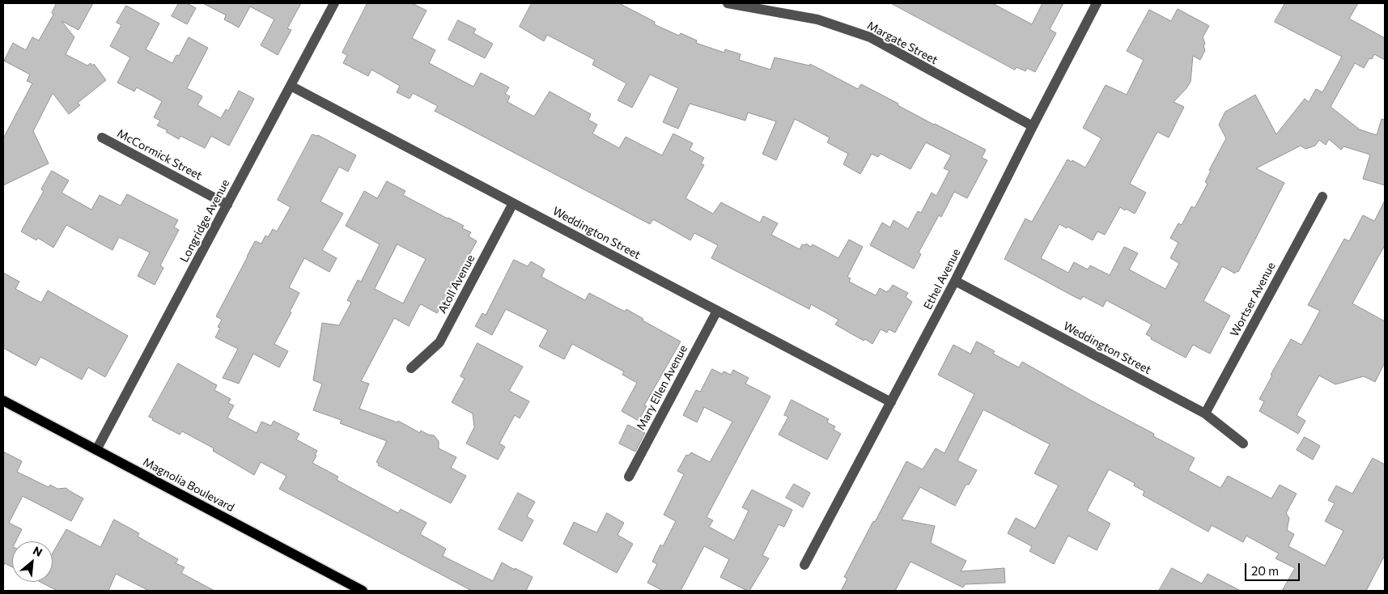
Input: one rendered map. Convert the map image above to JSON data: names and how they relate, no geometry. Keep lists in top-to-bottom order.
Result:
{
  "streets": {
    "main road": ["Magnolia Boulevard"],
    "street": [
      "Margate Street",
      "McCormick Street",
      "Longridge Avenue",
      "Weddington Street",
      "Ethel Avenue",
      "Atoll Avenue",
      "Wortser Avenue",
      "Mary Ellen Avenue"
    ]
  },
  "crossings": [
    ["Margate Street", "Ethel Avenue"],
    ["McCormick Street", "Longridge Avenue"],
    ["Longridge Avenue", "Weddington Street"],
    ["Longridge Avenue", "Magnolia Boulevard"],
    ["Weddington Street", "Ethel Avenue"],
    ["Weddington Street", "Atoll Avenue"],
    ["Weddington Street", "Wortser Avenue"],
    ["Weddington Street", "Mary Ellen Avenue"]
  ],
  "scale_bar": "20 m",
  "north": "top right"
}
